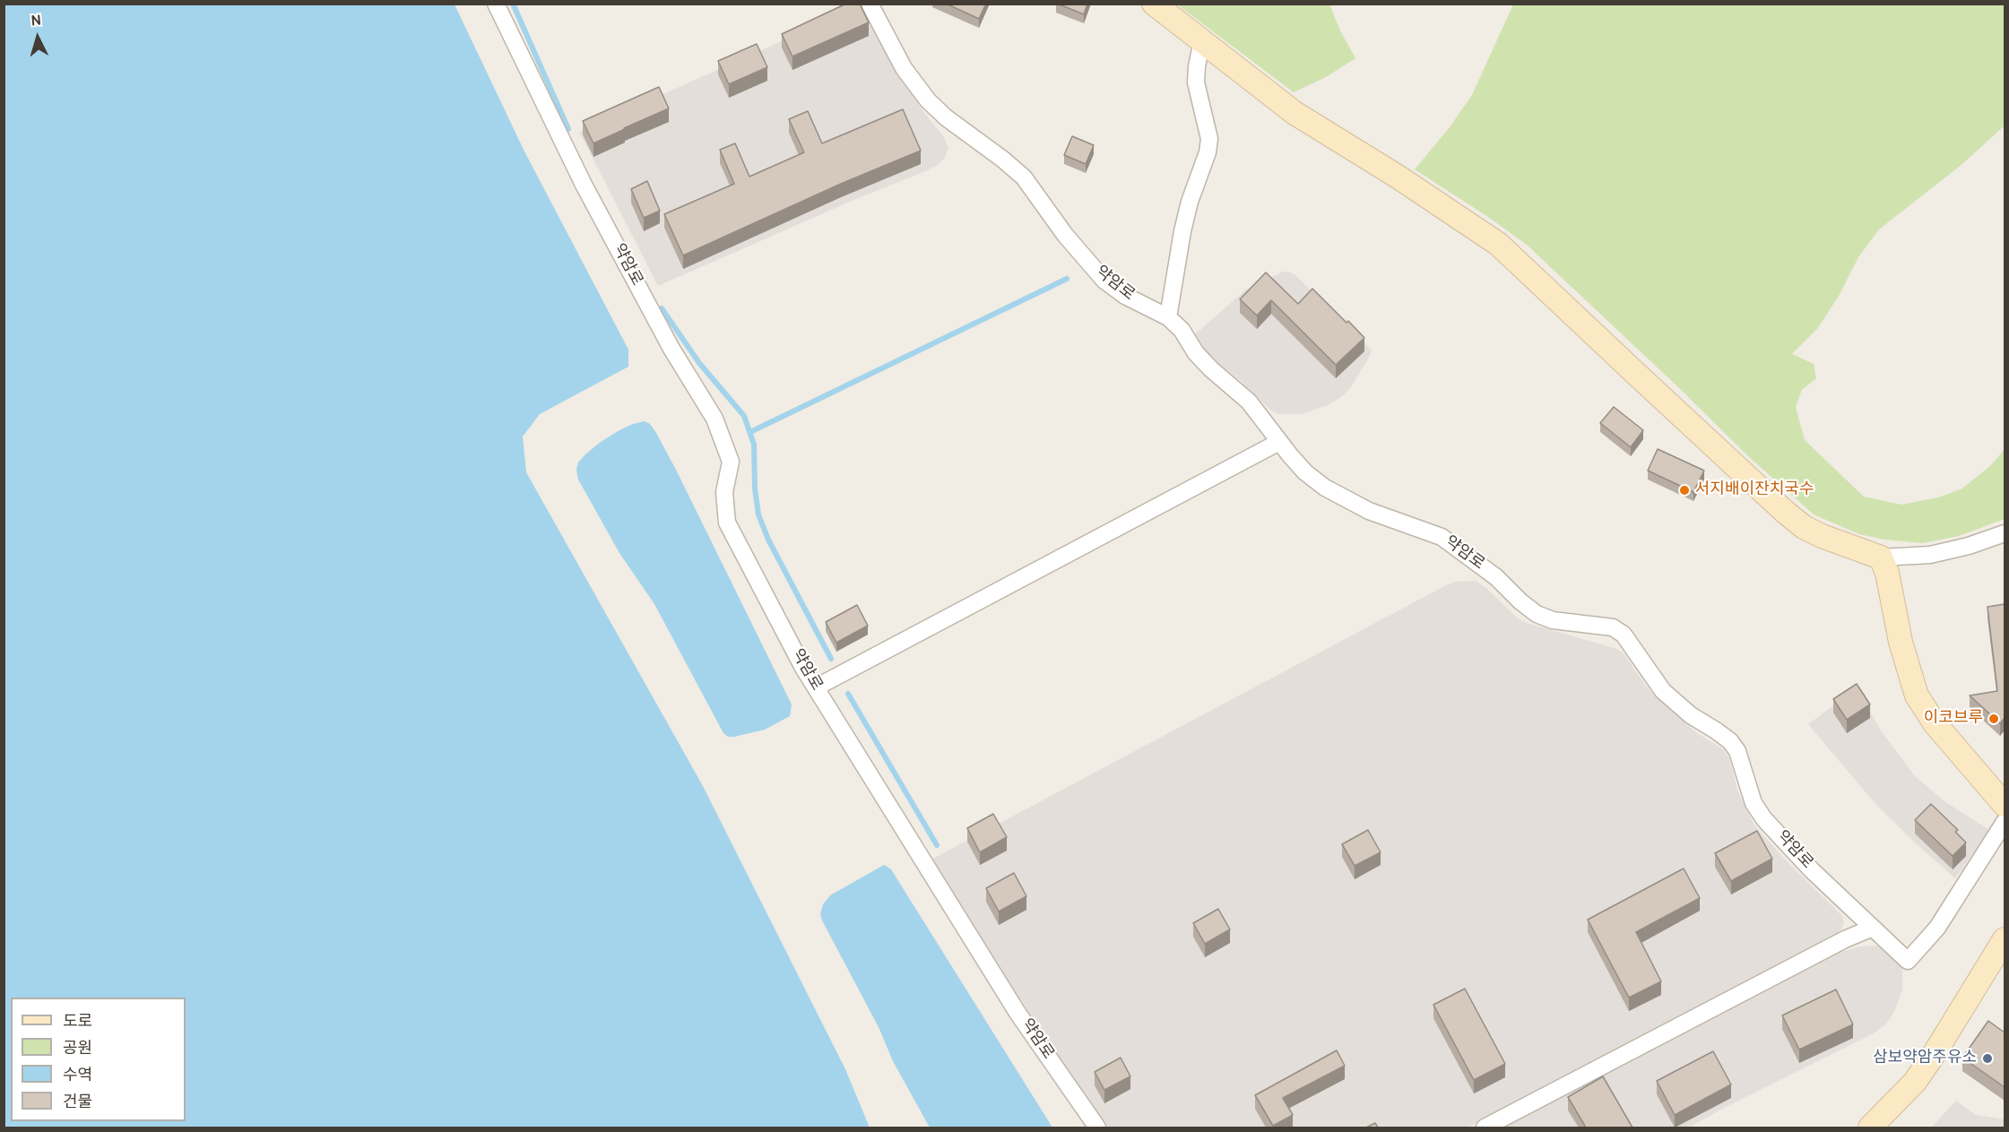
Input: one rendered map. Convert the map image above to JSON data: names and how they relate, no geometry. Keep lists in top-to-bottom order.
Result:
{
  "streets": {
    "street": ["약암로"]
  },
  "places": ["서지배이잔치국수", "이코브루", "삼보약암주유소"],
  "legend": [
    "도로",
    "공원",
    "수역",
    "건물"
  ],
  "north": "top"
}
